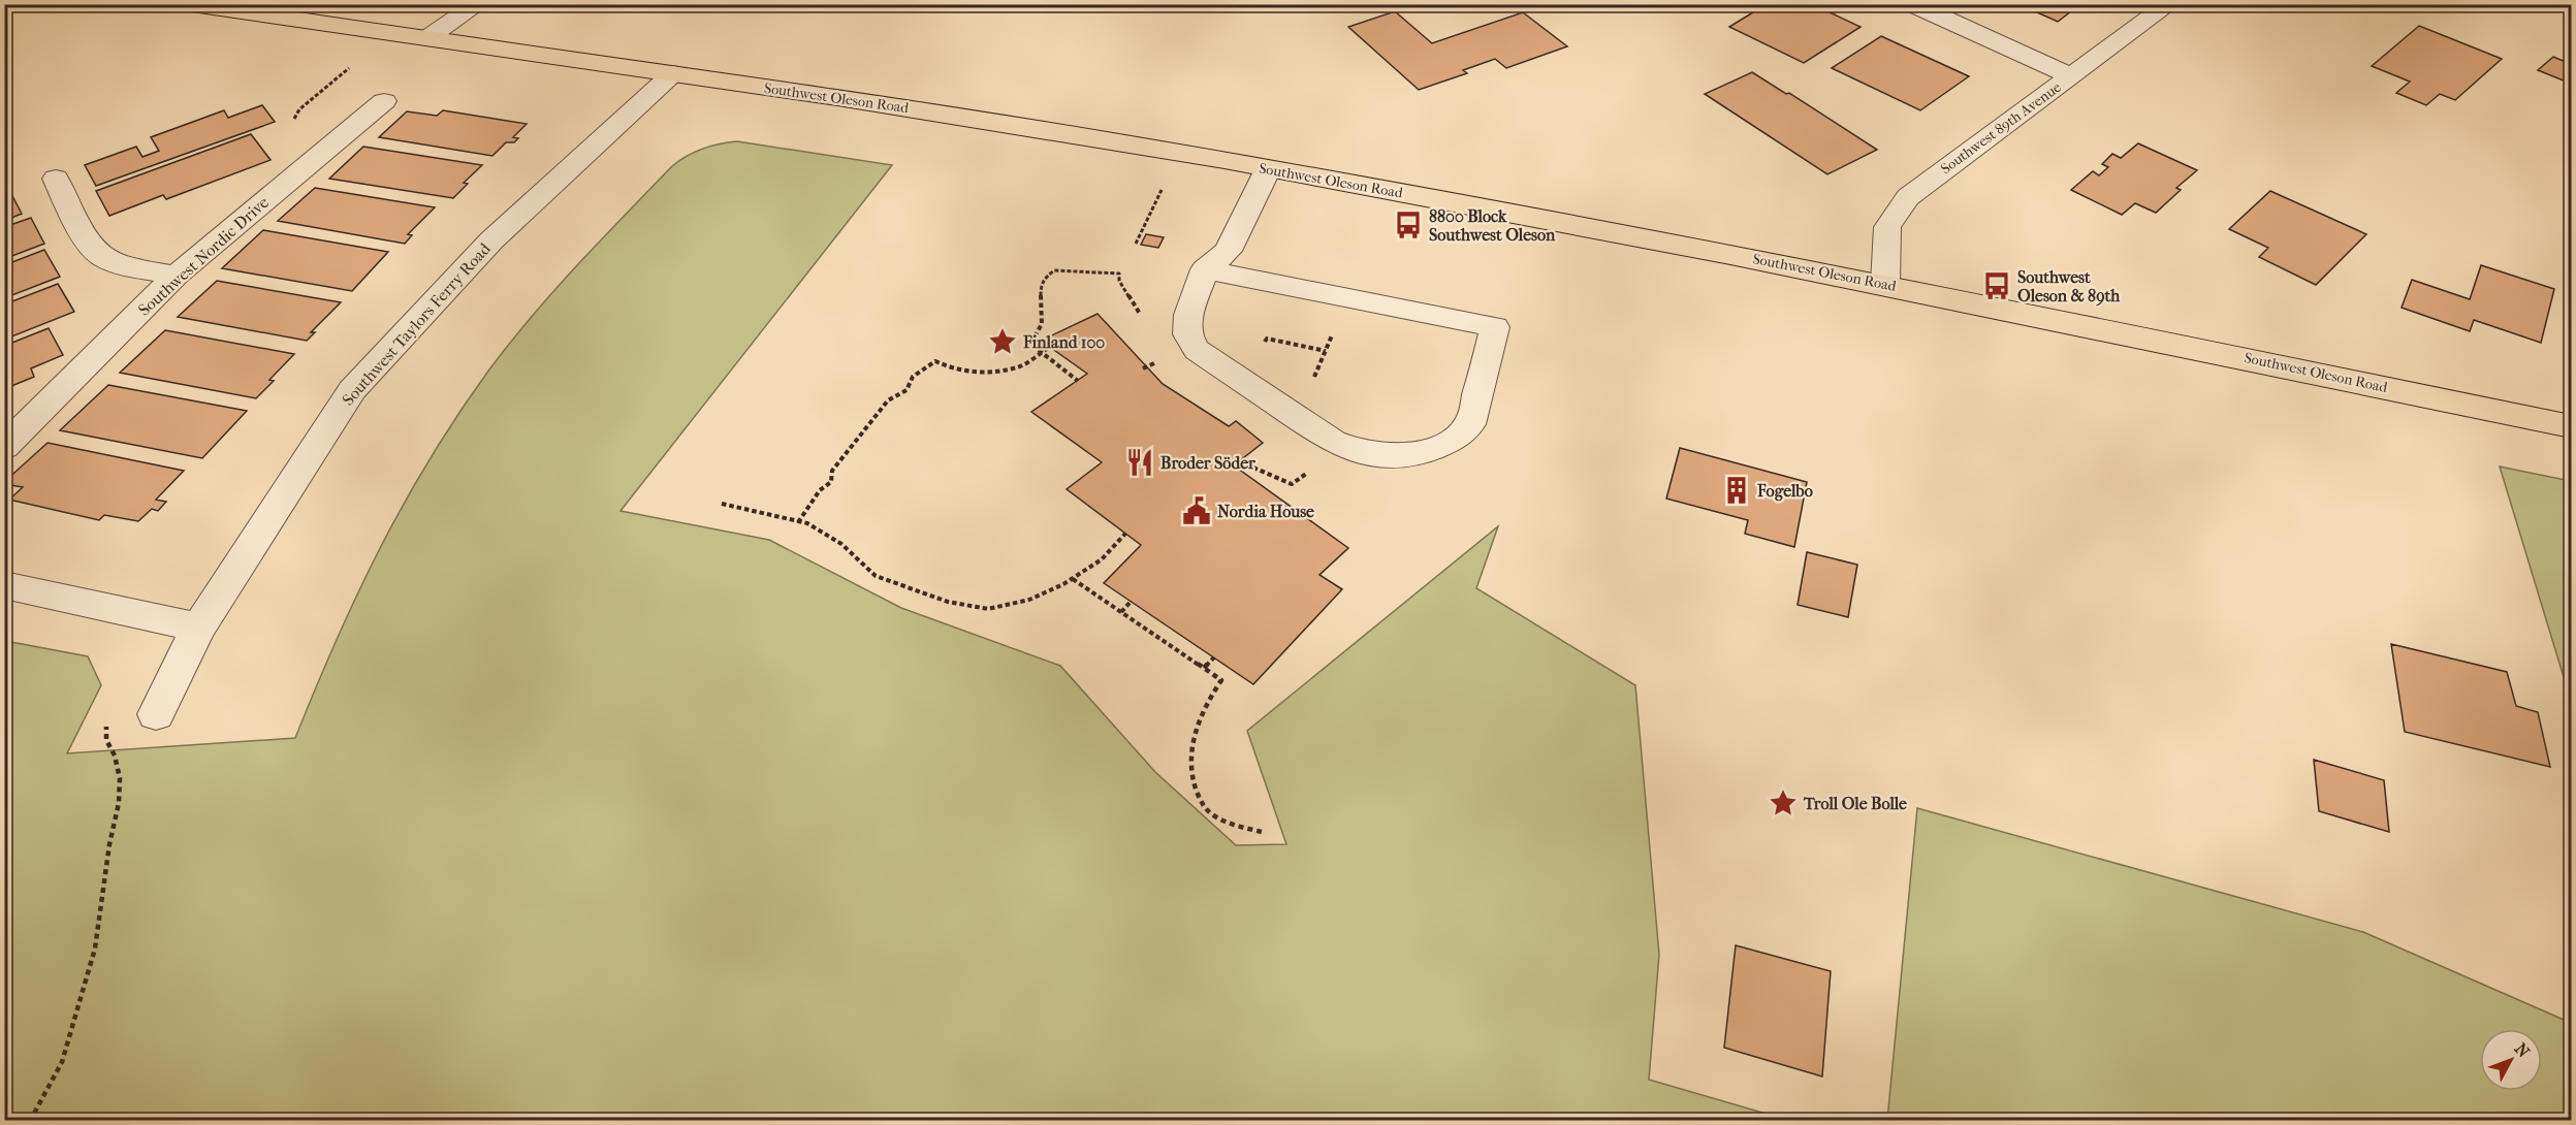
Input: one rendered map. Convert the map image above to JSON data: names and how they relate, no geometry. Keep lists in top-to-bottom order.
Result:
{
  "streets": {
    "main road": ["Southwest Oleson Road"],
    "street": ["Southwest 89th Avenue", "Southwest Nordic Drive", "Southwest Taylors Ferry Road"]
  },
  "crossings": [
    ["Southwest Oleson Road", "Southwest 89th Avenue"],
    ["Southwest Oleson Road", "Southwest Taylors Ferry Road"]
  ],
  "places": {
    "bus stop": ["8800 Block Southwest Oleson", "Southwest Oleson & 89th"],
    "place": ["Finland 100", "Troll Ole Bolle"],
    "restaurant": ["Broder Söder"],
    "building": ["Fogelbo"],
    "public building": ["Nordia House"]
  },
  "north": "top right"
}
